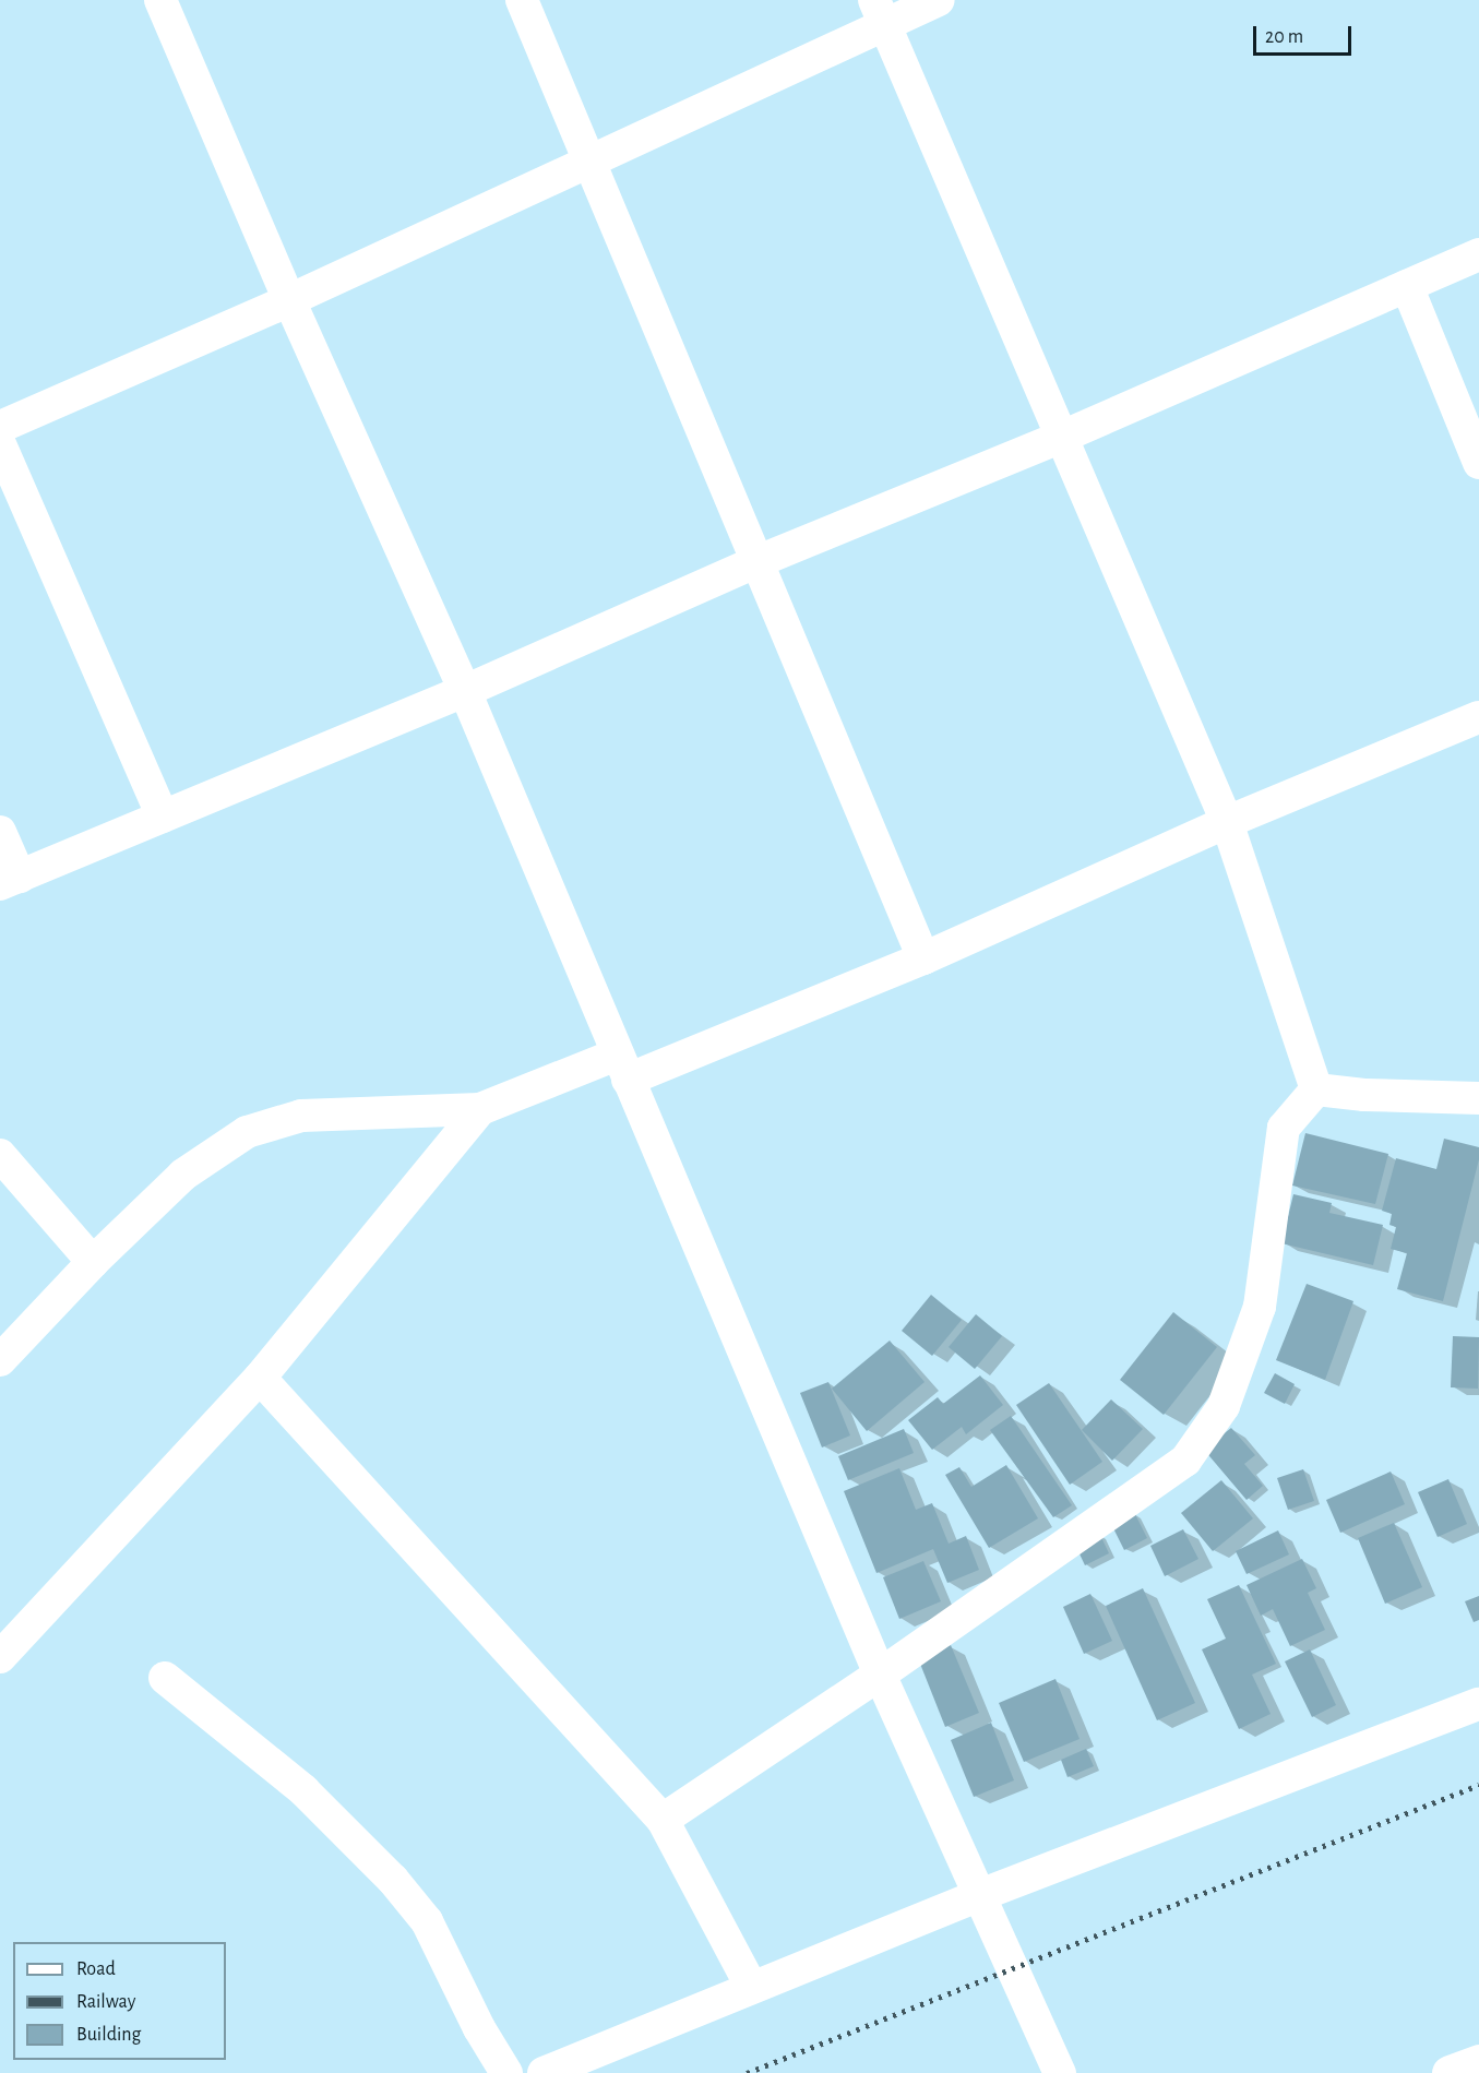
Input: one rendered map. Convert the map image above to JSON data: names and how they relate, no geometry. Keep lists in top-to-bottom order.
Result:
{
  "legend": ["Road", "Railway", "Building"],
  "scale_bar": "20 m"
}
